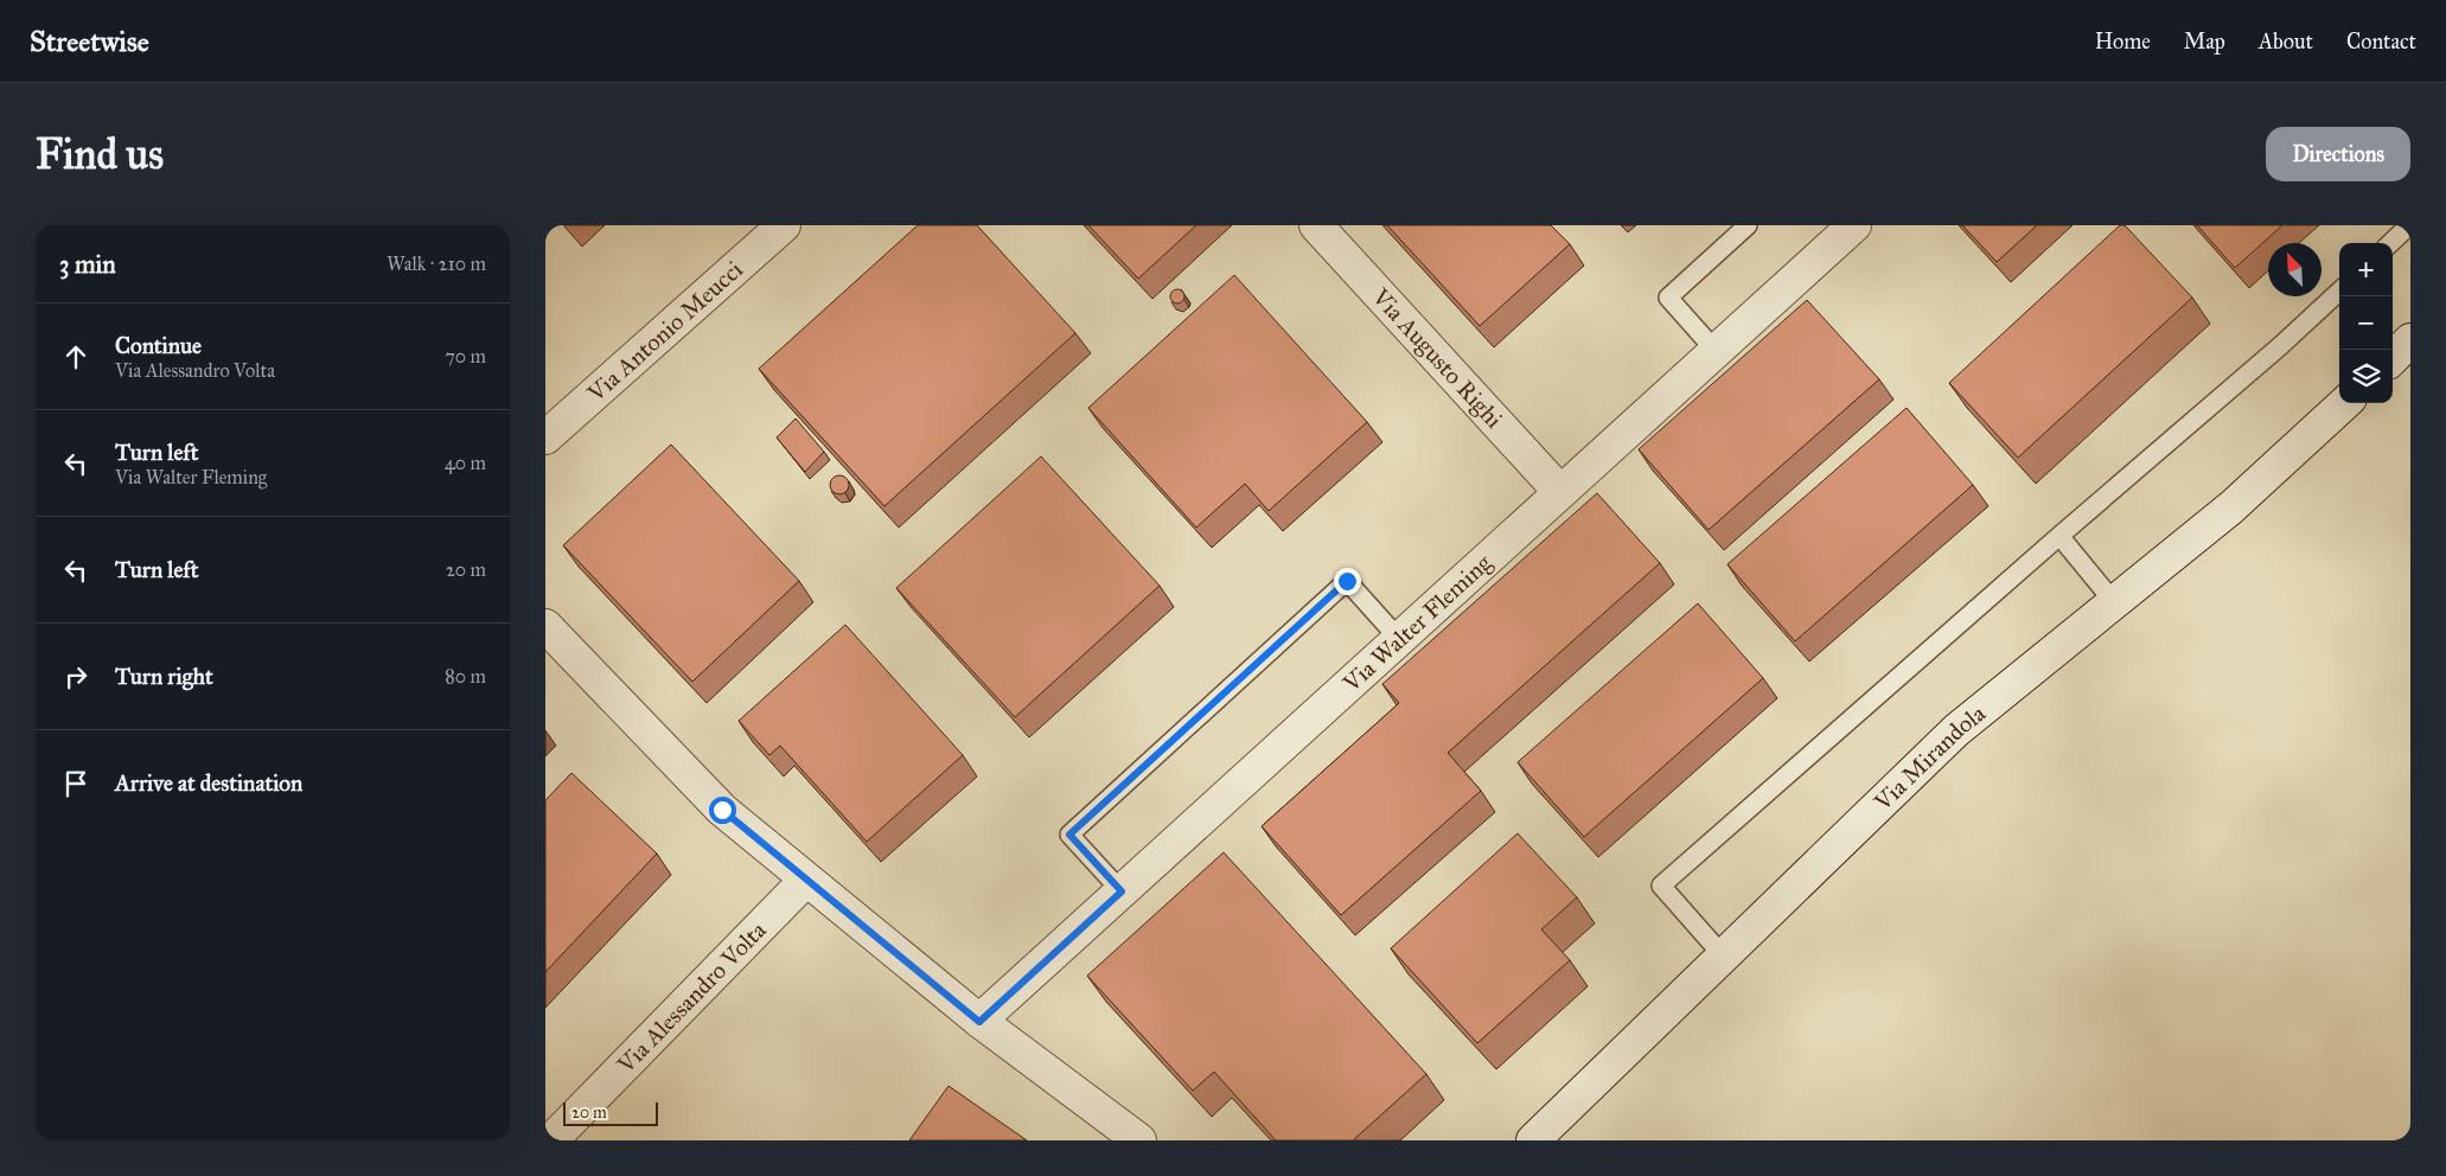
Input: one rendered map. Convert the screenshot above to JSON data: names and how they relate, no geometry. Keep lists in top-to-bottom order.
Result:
{
  "streets": {
    "street": [
      "Via Antonio Meucci",
      "Via Augusto Righi",
      "Via Walter Fleming",
      "Via Mirandola",
      "Via Alessandro Volta"
    ]
  },
  "crossings": [
    ["Via Augusto Righi", "Via Walter Fleming"]
  ],
  "scale_bar": "20 m",
  "north": "top left",
  "page": {
    "header": "Streetwise",
    "nav": [
      "Home",
      "Map",
      "About",
      "Contact"
    ],
    "buttons": "Directions",
    "title": "Find us",
    "heading": ["3 min", "Walk · 210 m"],
    "map_buttons": ["+", "−"],
    "list": [
      ["Continue", "Via Alessandro Volta", "70 m"],
      ["Turn left", "Via Walter Fleming", "40 m"],
      ["Turn left", "20 m"],
      ["Turn right", "80 m"],
      "Arrive at destination"
    ],
    "scale": "20 m"
  }
}
